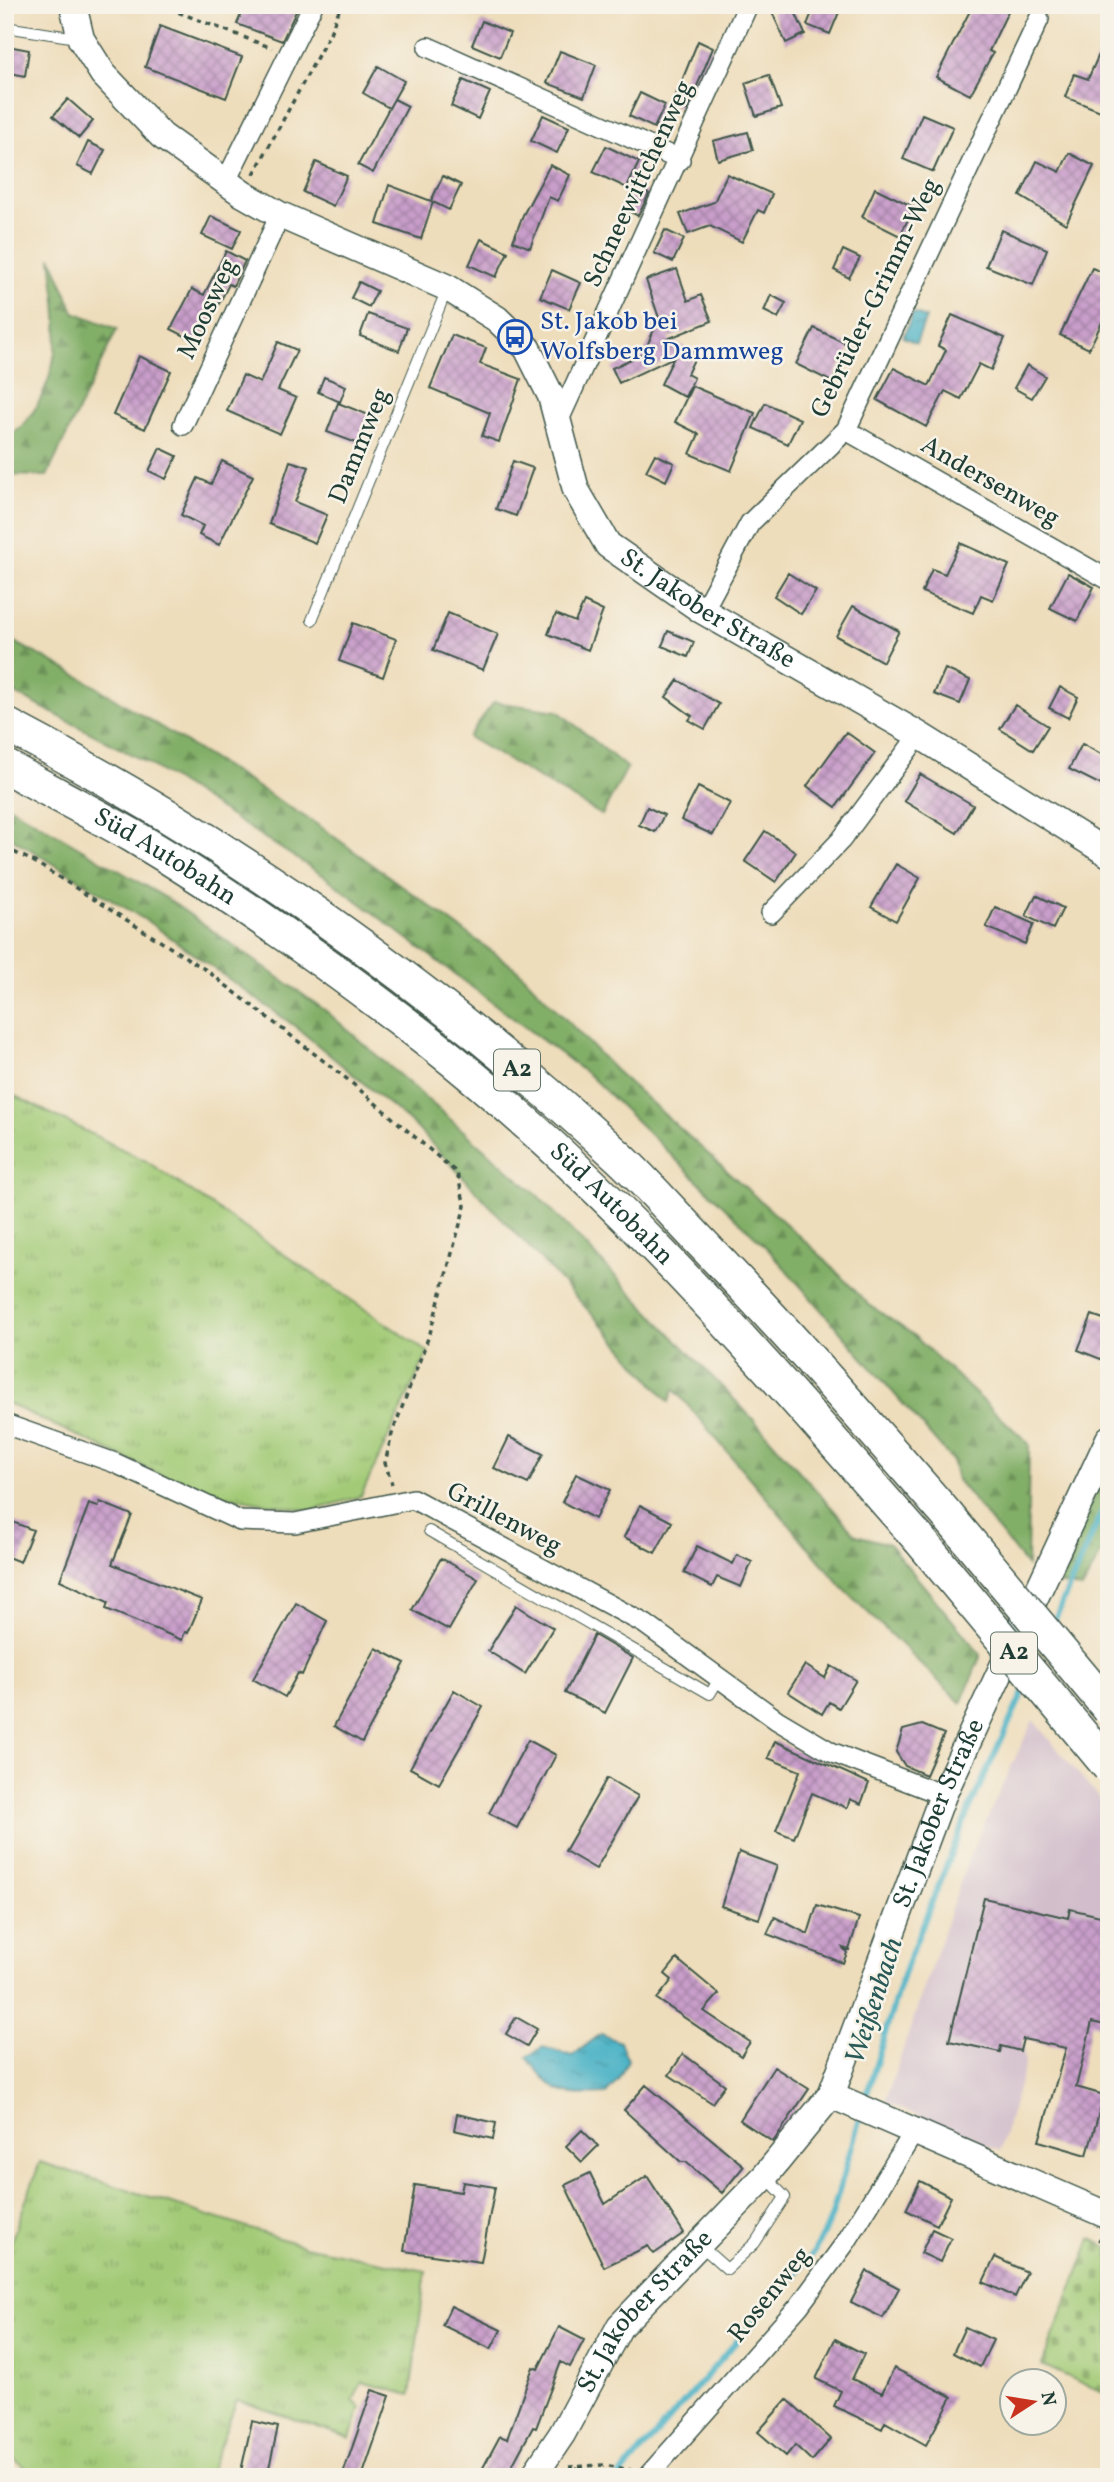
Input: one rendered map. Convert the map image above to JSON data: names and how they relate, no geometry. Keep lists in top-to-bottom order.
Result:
{
  "streets": {
    "highway": ["Süd Autobahn", "A2"],
    "main road": ["St. Jakober Straße"],
    "street": [
      "Schneewittchenweg",
      "Gebrüder-Grimm-Weg",
      "Moosweg",
      "Andersenweg",
      "Grillenweg",
      "Rosenweg"
    ],
    "lane": ["Dammweg"]
  },
  "crossings": [
    ["Schneewittchenweg", "St. Jakober Straße"],
    ["Gebrüder-Grimm-Weg", "Andersenweg"],
    ["Gebrüder-Grimm-Weg", "St. Jakober Straße"],
    ["Moosweg", "St. Jakober Straße"],
    ["Dammweg", "St. Jakober Straße"],
    ["St. Jakober Straße", "Grillenweg"]
  ],
  "water": ["Weißenbach"],
  "places": {
    "bus stop": ["St. Jakob bei Wolfsberg Dammweg"]
  },
  "north": "right"
}
